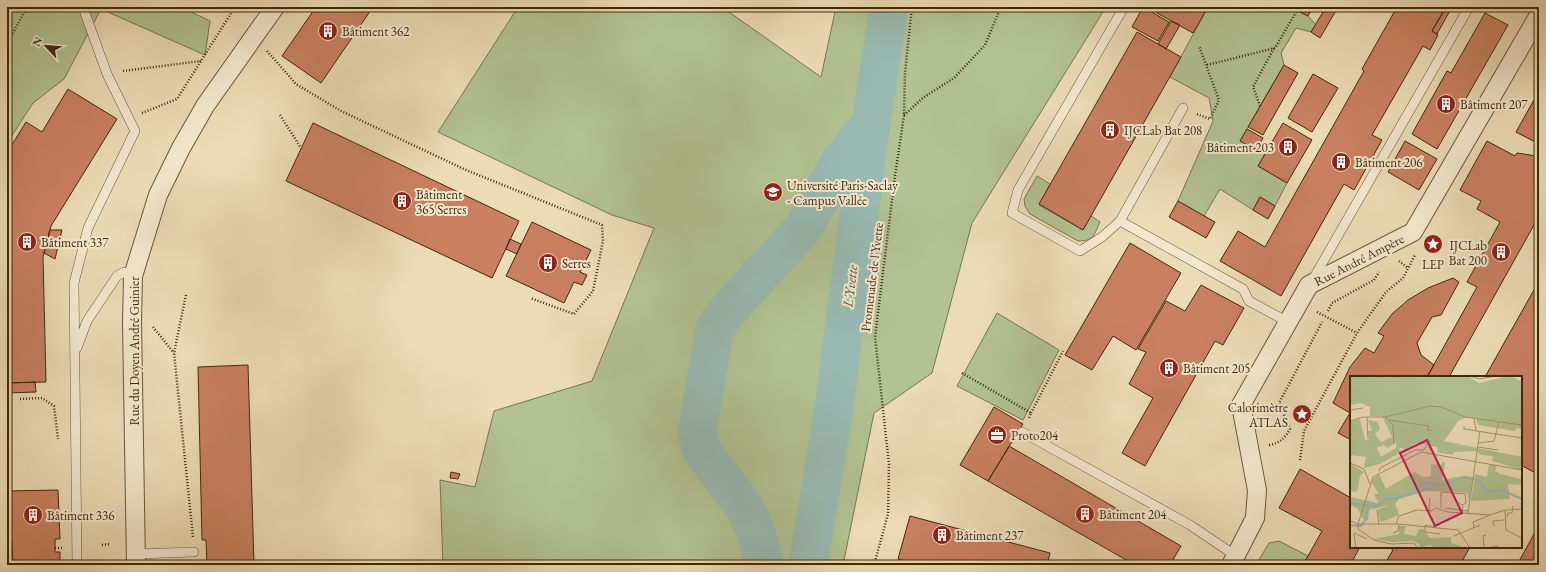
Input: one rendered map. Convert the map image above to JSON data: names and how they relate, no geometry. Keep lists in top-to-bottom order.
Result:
{
  "streets": {
    "street": ["Rue André Ampère", "Rue du Doyen André Guinier"],
    "path": ["Promenade de l'Yvette"]
  },
  "water": ["L'Yvette"],
  "places": {
    "building": [
      "Bâtiment 362",
      "Bâtiment 207",
      "IJCLab Bat 208",
      "Bâtiment 203",
      "Bâtiment 206",
      "Bâtiment 365 Serres",
      "Bâtiment 337",
      "IJCLab Bat 200",
      "Serres",
      "Bâtiment 205",
      "Bâtiment 204",
      "Bâtiment 336",
      "Bâtiment 237"
    ],
    "school or university": ["Université Paris-Saclay - Campus Vallée"],
    "place": ["LEP", "Calorimètre ATLAS"],
    "office": ["Proto204"]
  },
  "north": "top left"
}
